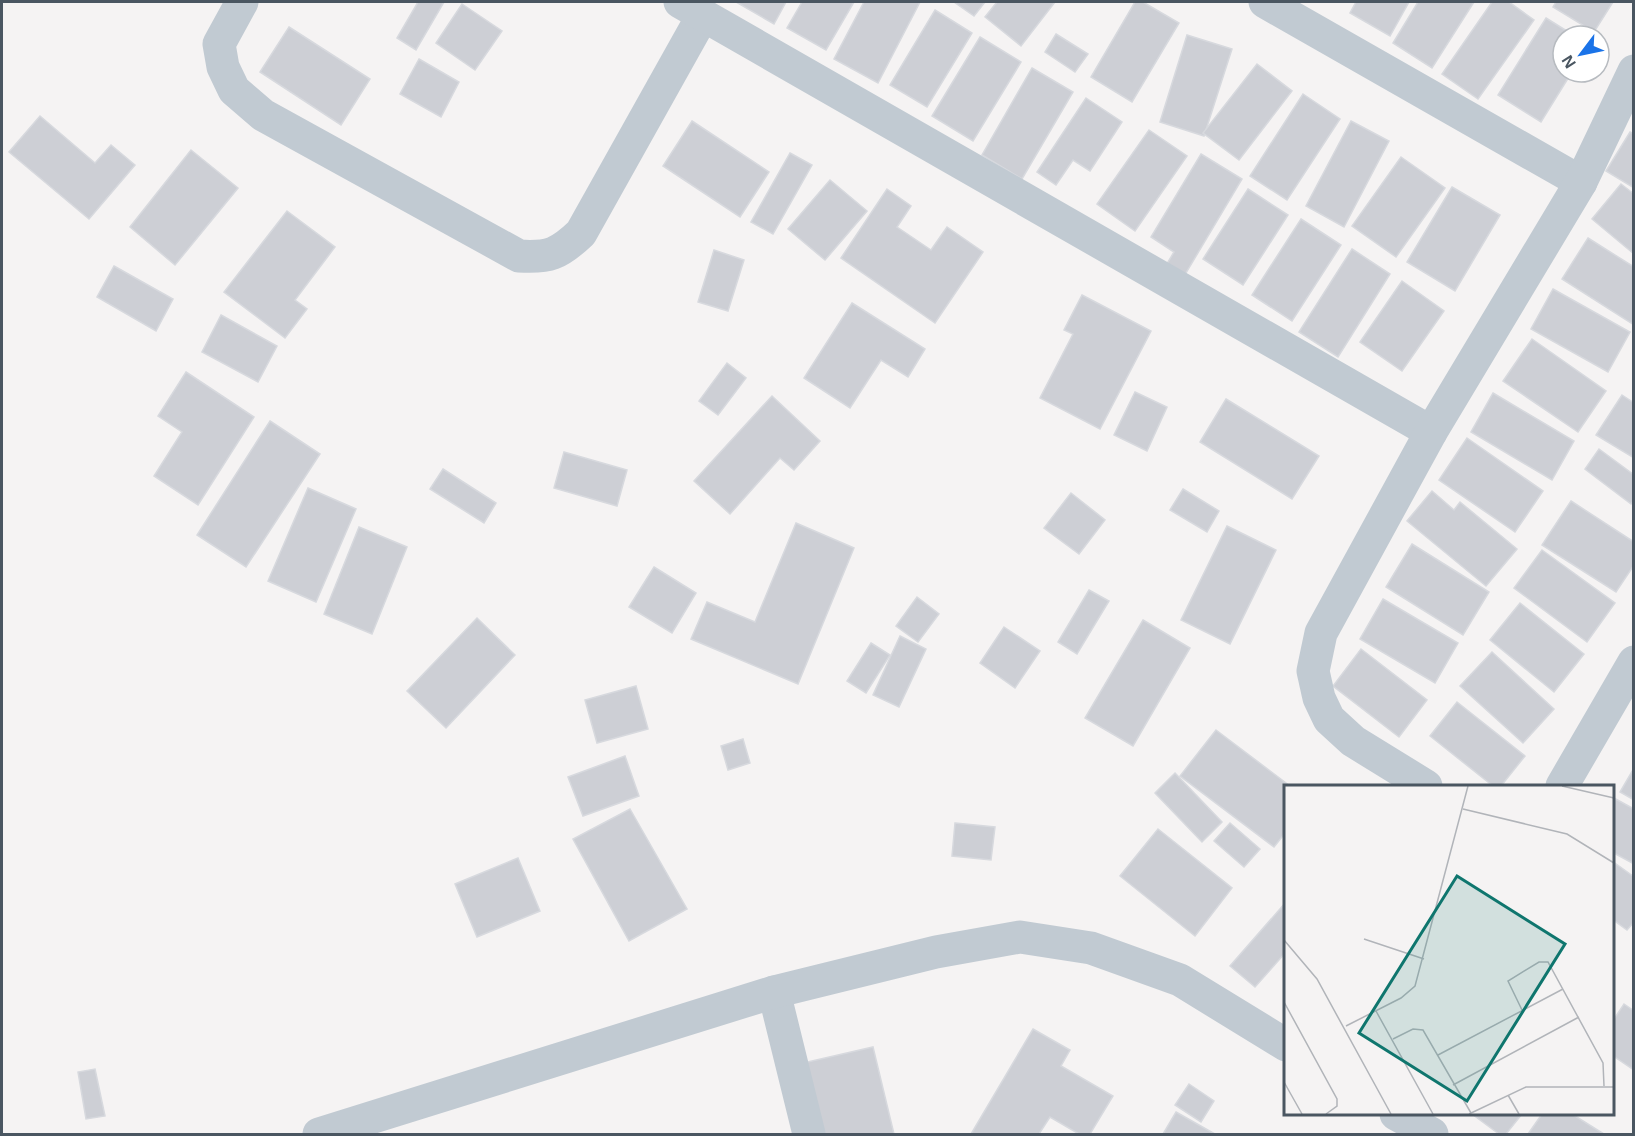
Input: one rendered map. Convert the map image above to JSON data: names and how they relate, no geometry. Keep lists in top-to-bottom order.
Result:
{
  "north": "bottom left"
}
